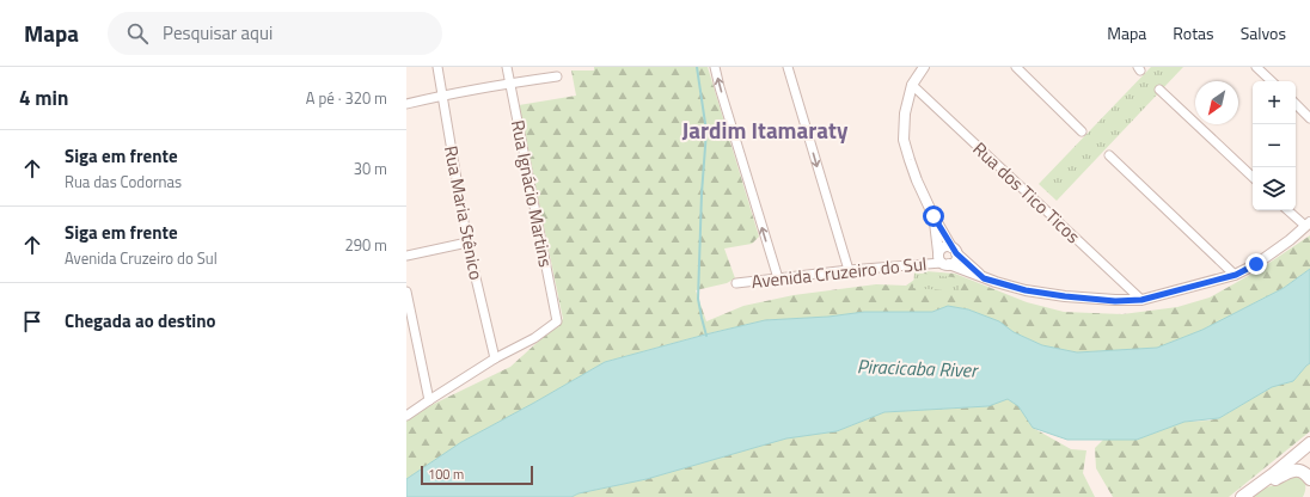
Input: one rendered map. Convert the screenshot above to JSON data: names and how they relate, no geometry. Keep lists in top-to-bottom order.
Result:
{
  "streets": {
    "street": [
      "Rua dos Tico Ticos",
      "Rua Ignácio Martins",
      "Rua Maria Stênico",
      "Avenida Cruzeiro do Sul"
    ]
  },
  "crossings": [
    ["Rua dos Tico Ticos", "Avenida Cruzeiro do Sul"],
    ["Rua Ignácio Martins", "Rua Maria Stênico"]
  ],
  "districts": ["Jardim Itamaraty"],
  "water": ["Piracicaba River"],
  "scale_bar": "100 m",
  "north": "bottom left",
  "page": {
    "header": "Mapa",
    "search": "Pesquisar aqui",
    "nav": ["Mapa", "Rotas", "Salvos"],
    "heading": ["4 min", "A pé · 320 m"],
    "map_buttons": ["+", "−"],
    "list": [
      ["Siga em frente", "Rua das Codornas", "30 m"],
      ["Siga em frente", "Avenida Cruzeiro do Sul", "290 m"],
      "Chegada ao destino"
    ],
    "scale": "100 m"
  }
}
